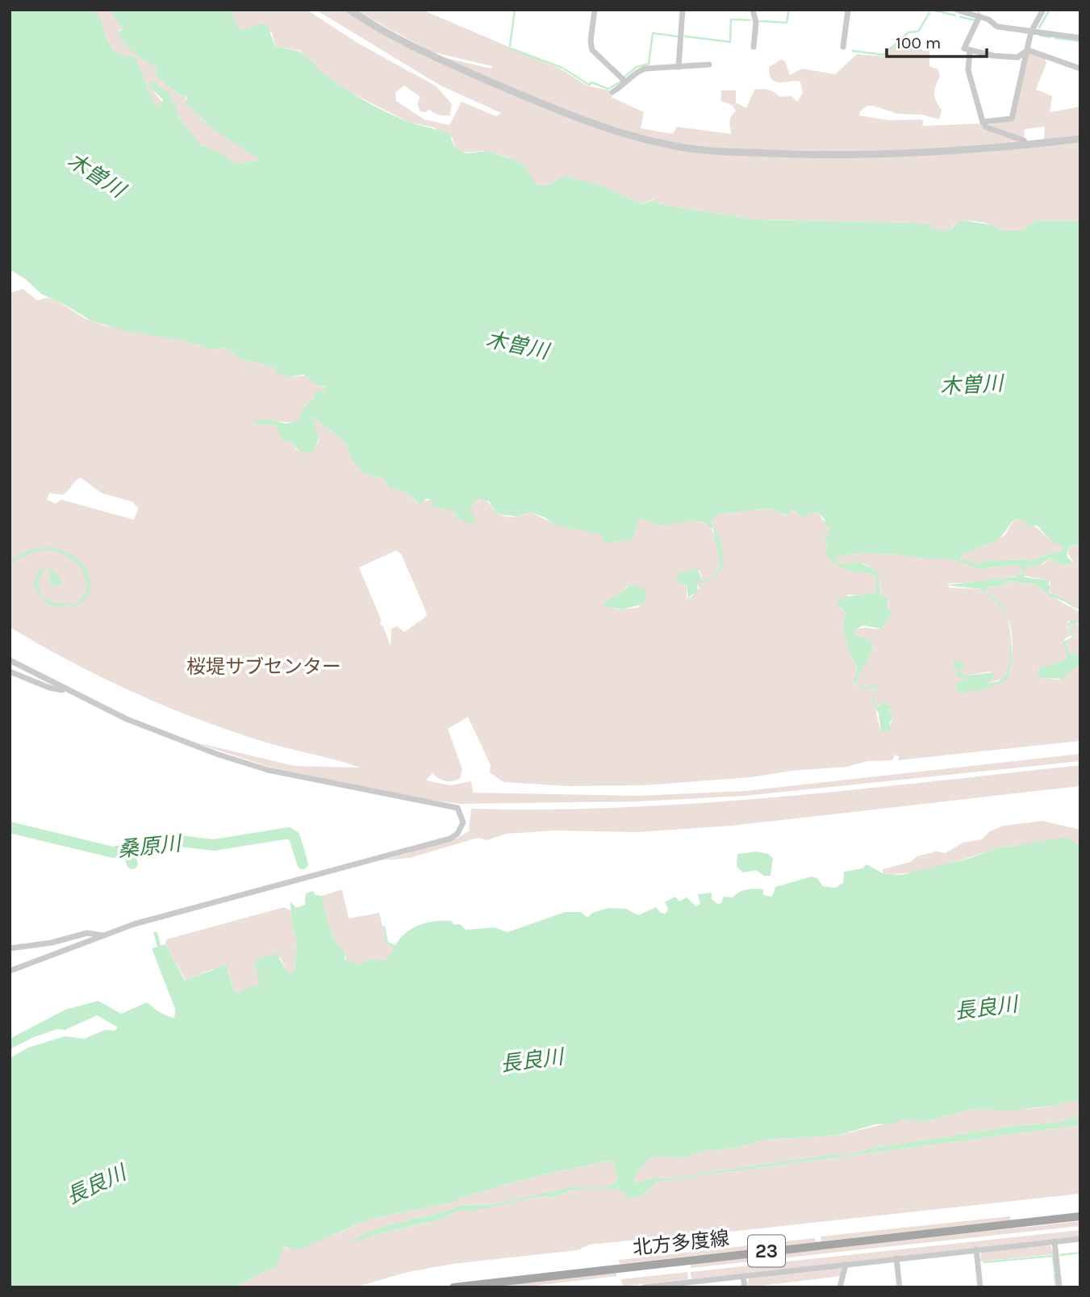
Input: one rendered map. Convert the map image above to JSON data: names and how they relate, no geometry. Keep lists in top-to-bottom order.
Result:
{
  "streets": {
    "main road": ["北方多度線", "23"]
  },
  "water": ["木曽川", "桑原川", "長良川"],
  "parks": ["桜堤サブセンター"],
  "scale_bar": "100 m"
}
